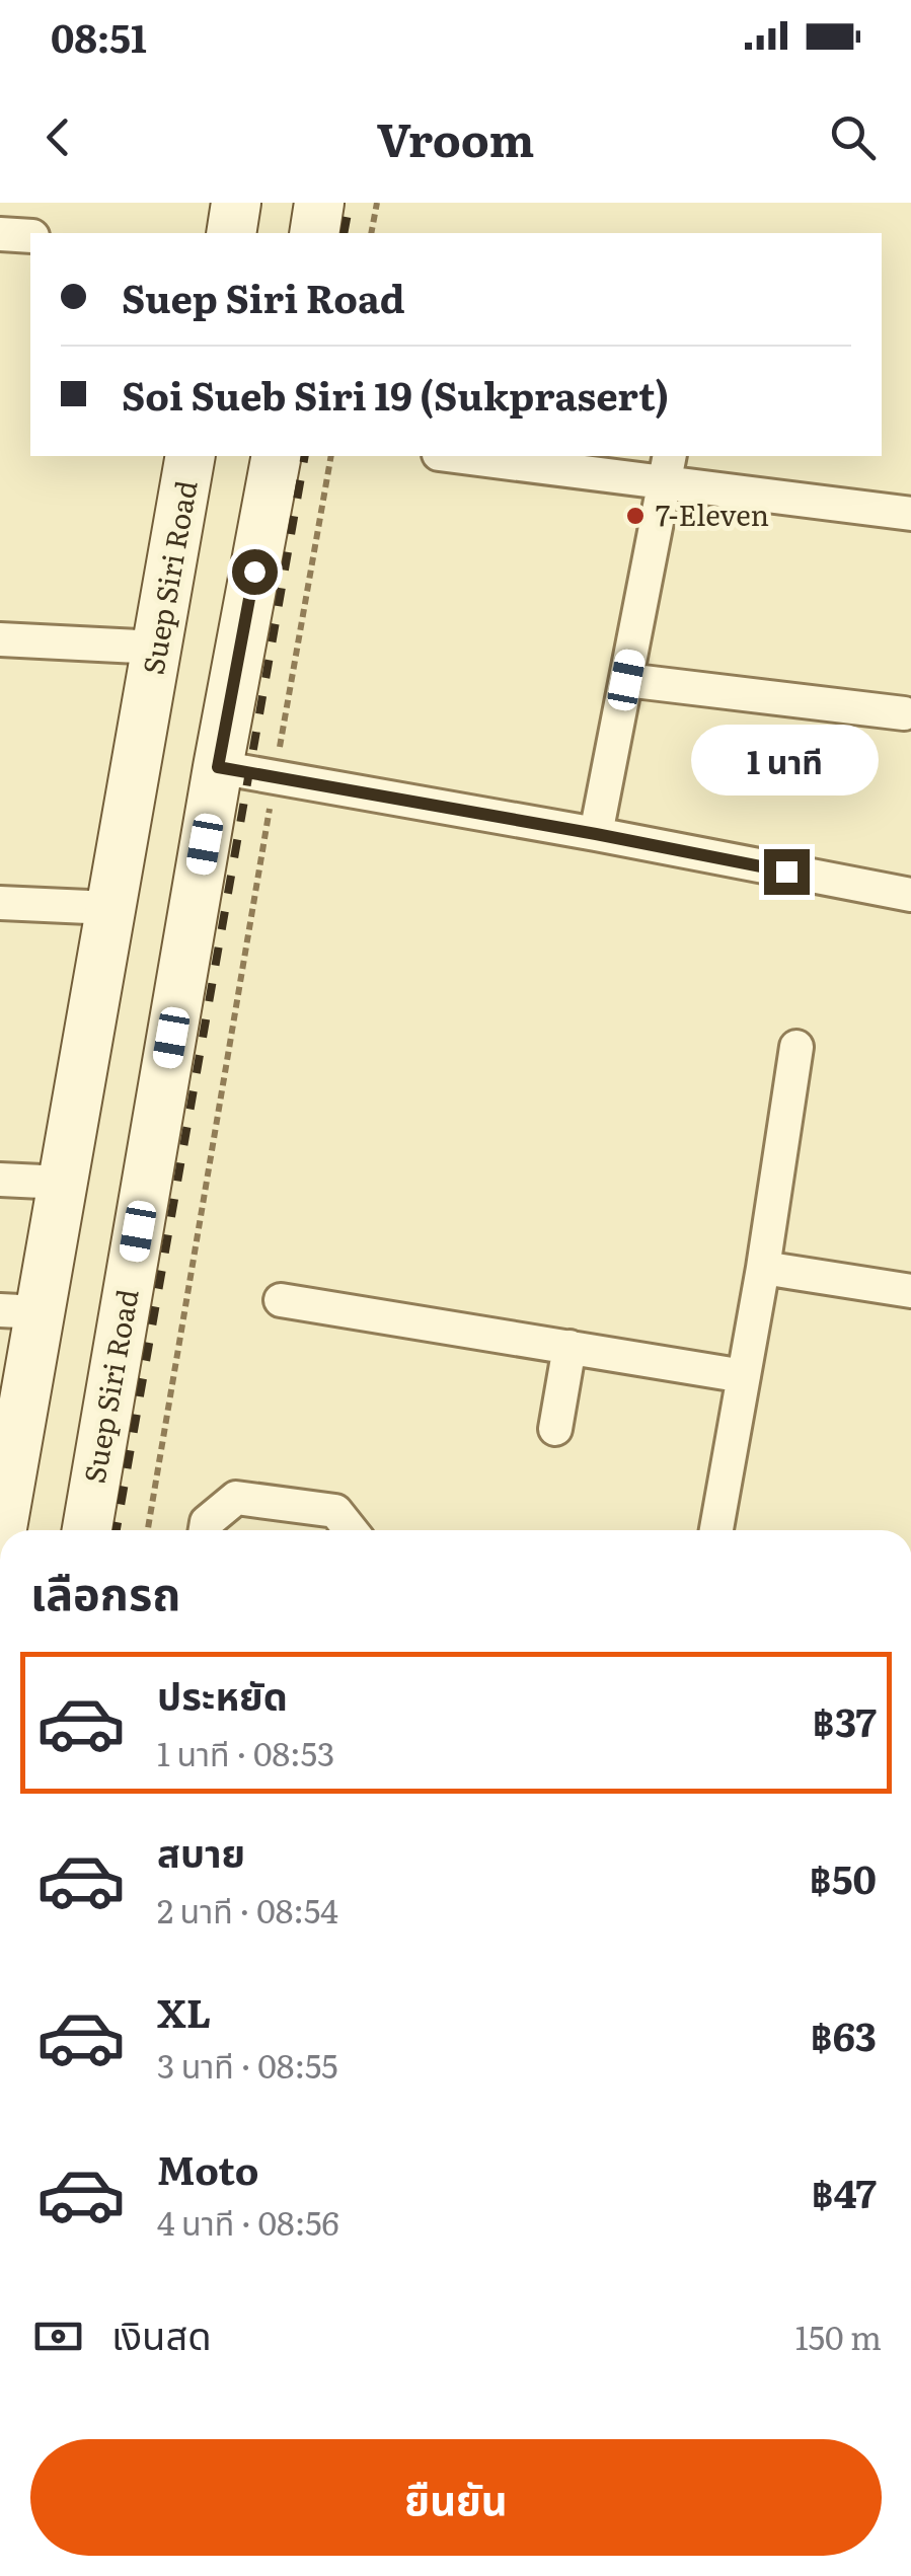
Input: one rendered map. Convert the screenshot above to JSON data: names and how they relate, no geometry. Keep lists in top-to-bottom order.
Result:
{
  "streets": {
    "street": ["Suep Siri Road"]
  },
  "places": ["7-Eleven"],
  "page": {
    "status": "08:51",
    "header": "Vroom",
    "banner": ["Suep Siri Road", "Soi Sueb Siri 19 (Sukprasert)"],
    "bubble": "1 นาที",
    "heading": "เลือกรถ",
    "list": [
      {
        "name": "ประหยัด",
        "note": "1 นาที · 08:53",
        "value": "฿37"
      },
      {
        "name": "สบาย",
        "note": "2 นาที · 08:54",
        "value": "฿50"
      },
      {
        "name": "XL",
        "note": "3 นาที · 08:55",
        "value": "฿63"
      },
      {
        "name": "Moto",
        "note": "4 นาที · 08:56",
        "value": "฿47"
      }
    ],
    "pay": ["เงินสด", "150 m"],
    "buttons": "ยืนยัน"
  }
}
